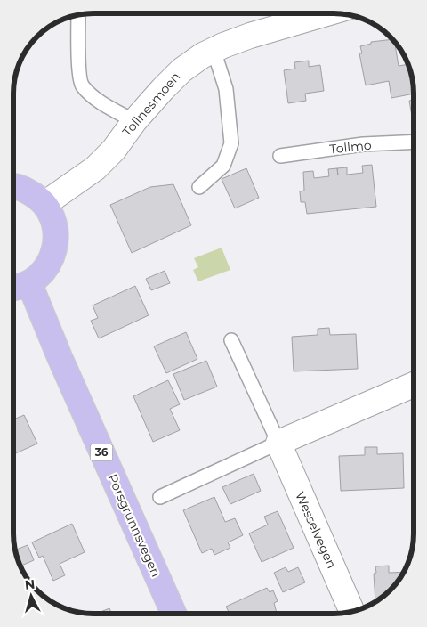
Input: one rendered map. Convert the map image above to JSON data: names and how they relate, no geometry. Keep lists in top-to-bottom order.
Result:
{
  "streets": {
    "highway": ["36", "Porsgrunnsvegen"],
    "street": ["Tollnesmoen", "Wesselvegen"],
    "lane": ["Tollmo"]
  },
  "crossings": [
    ["Tollnesmoen", "Porsgrunnsvegen"]
  ],
  "north": "top"
}
